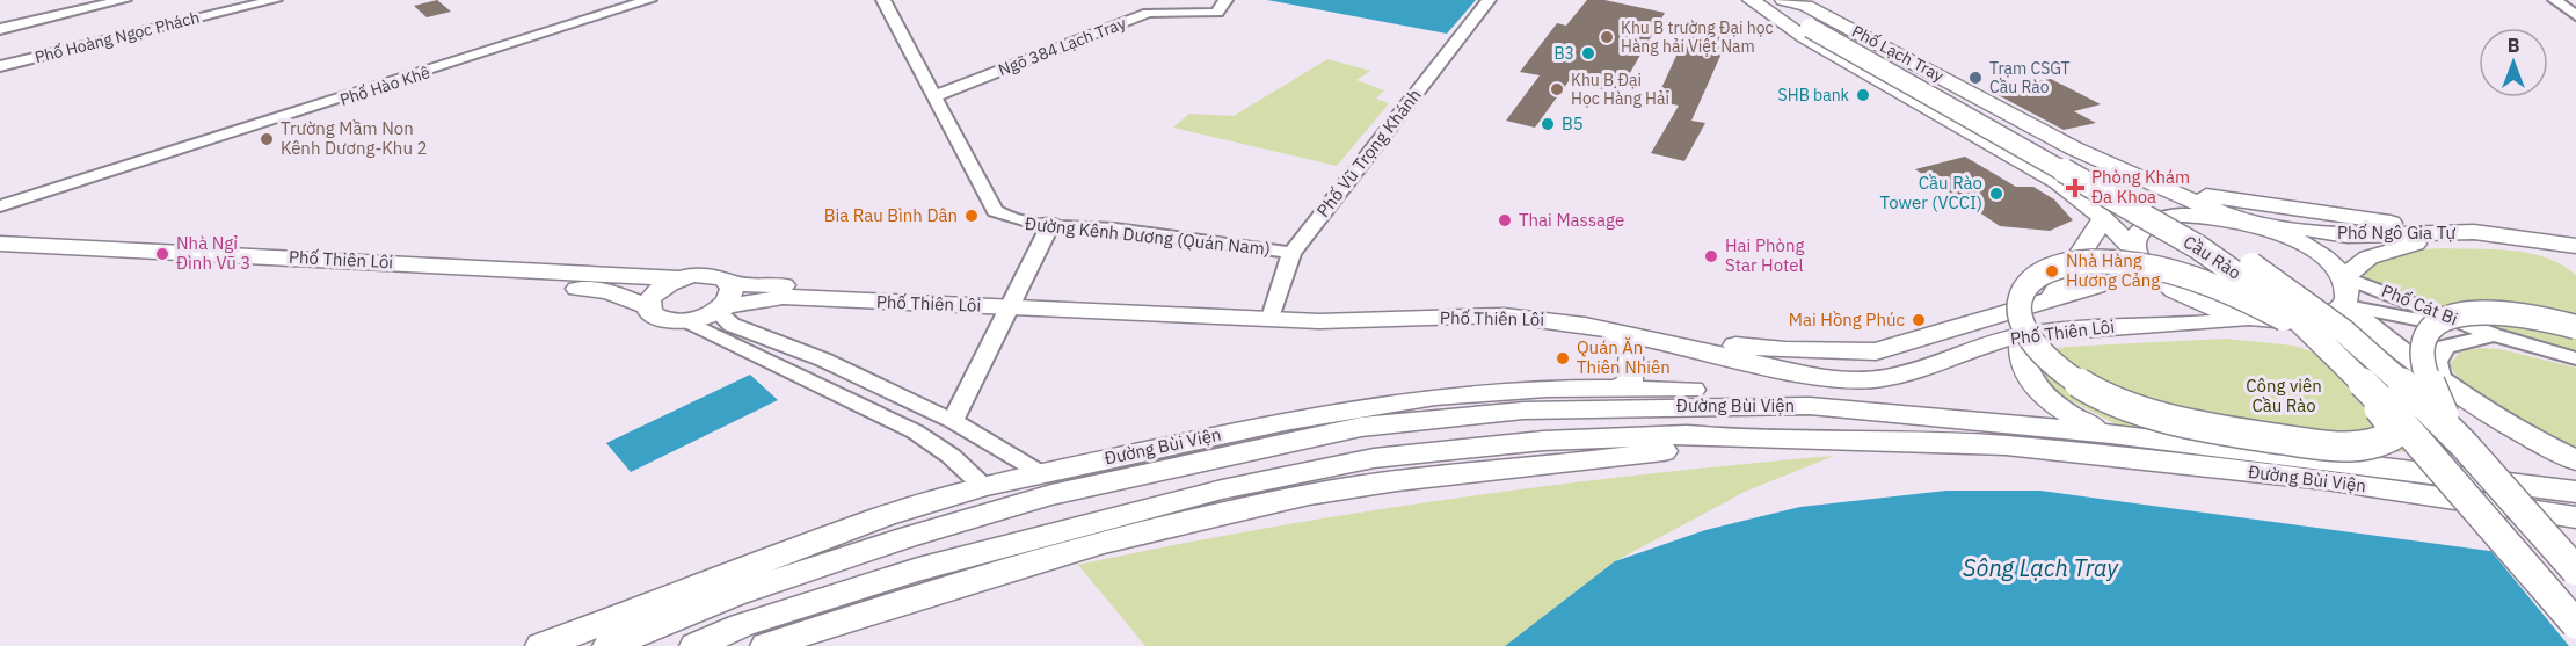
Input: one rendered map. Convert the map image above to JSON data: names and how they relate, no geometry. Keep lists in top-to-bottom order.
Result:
{
  "streets": {
    "main road": [
      "Phố Lạch Tray",
      "Phố Ngô Gia Tự",
      "Cầu Rào",
      "Phố Thiên Lôi",
      "Đường Bùi Viện"
    ],
    "street": [
      "Phố Hoàng Ngọc Phách",
      "Ngõ 384 Lạch Tray",
      "Phố Hào Khê",
      "Phố Vũ Trọng Khánh",
      "Đường Kênh Dương (Quán Nam)",
      "Phố Cát Bi"
    ]
  },
  "crossings": [
    ["Ngõ 384 Lạch Tray", "Đường Kênh Dương (Quán Nam)"],
    ["Phố Lạch Tray", "Phố Ngô Gia Tự"],
    ["Phố Lạch Tray", "Cầu Rào"],
    ["Phố Lạch Tray", "Phố Thiên Lôi"],
    ["Phố Vũ Trọng Khánh", "Đường Kênh Dương (Quán Nam)"],
    ["Phố Vũ Trọng Khánh", "Phố Thiên Lôi"],
    ["Phố Ngô Gia Tự", "Phố Thiên Lôi"],
    ["Phố Ngô Gia Tự", "Phố Cát Bi"]
  ],
  "water": ["Sông Lạch Tray"],
  "parks": ["Công viên Cầu Rào"],
  "places": {
    "other": [
      "Khu B trường Đại học Hàng hải Việt Nam",
      "B3",
      "Trạm CSGT Cầu Rào",
      "Khu B Đại Học Hàng Hải",
      "SHB bank",
      "B5",
      "Trường Mầm Non Kênh Dương-Khu 2",
      "Cầu Rào Tower (VCCI)",
      "Bia Rau Bình Dân",
      "Thai Massage",
      "Nhà Ngỉ Đình Vũ 3",
      "Hai Phòng Star Hotel",
      "Nhà Hàng Hương Cảng",
      "Mai Hồng Phúc",
      "Quán Ăn Thiên Nhiên"
    ],
    "health": ["Phòng Khám Đa Khoa"]
  },
  "north": "top"
}
